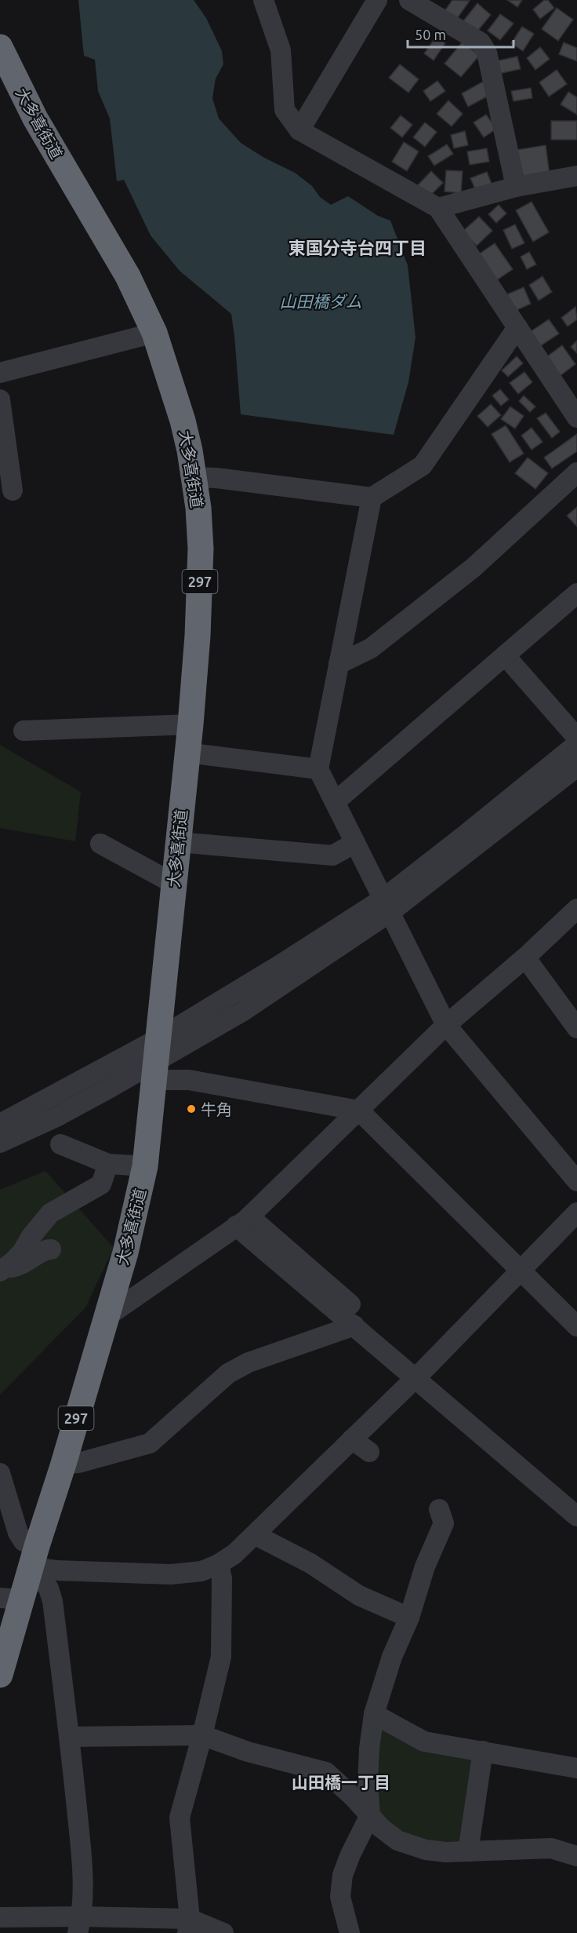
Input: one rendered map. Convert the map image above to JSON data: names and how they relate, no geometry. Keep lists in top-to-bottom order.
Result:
{
  "streets": {
    "highway": ["大多喜街道", "297"]
  },
  "districts": ["東国分寺台四丁目", "山田橋一丁目"],
  "water": ["山田橋ダム"],
  "places": ["牛角"],
  "scale_bar": "50 m"
}
